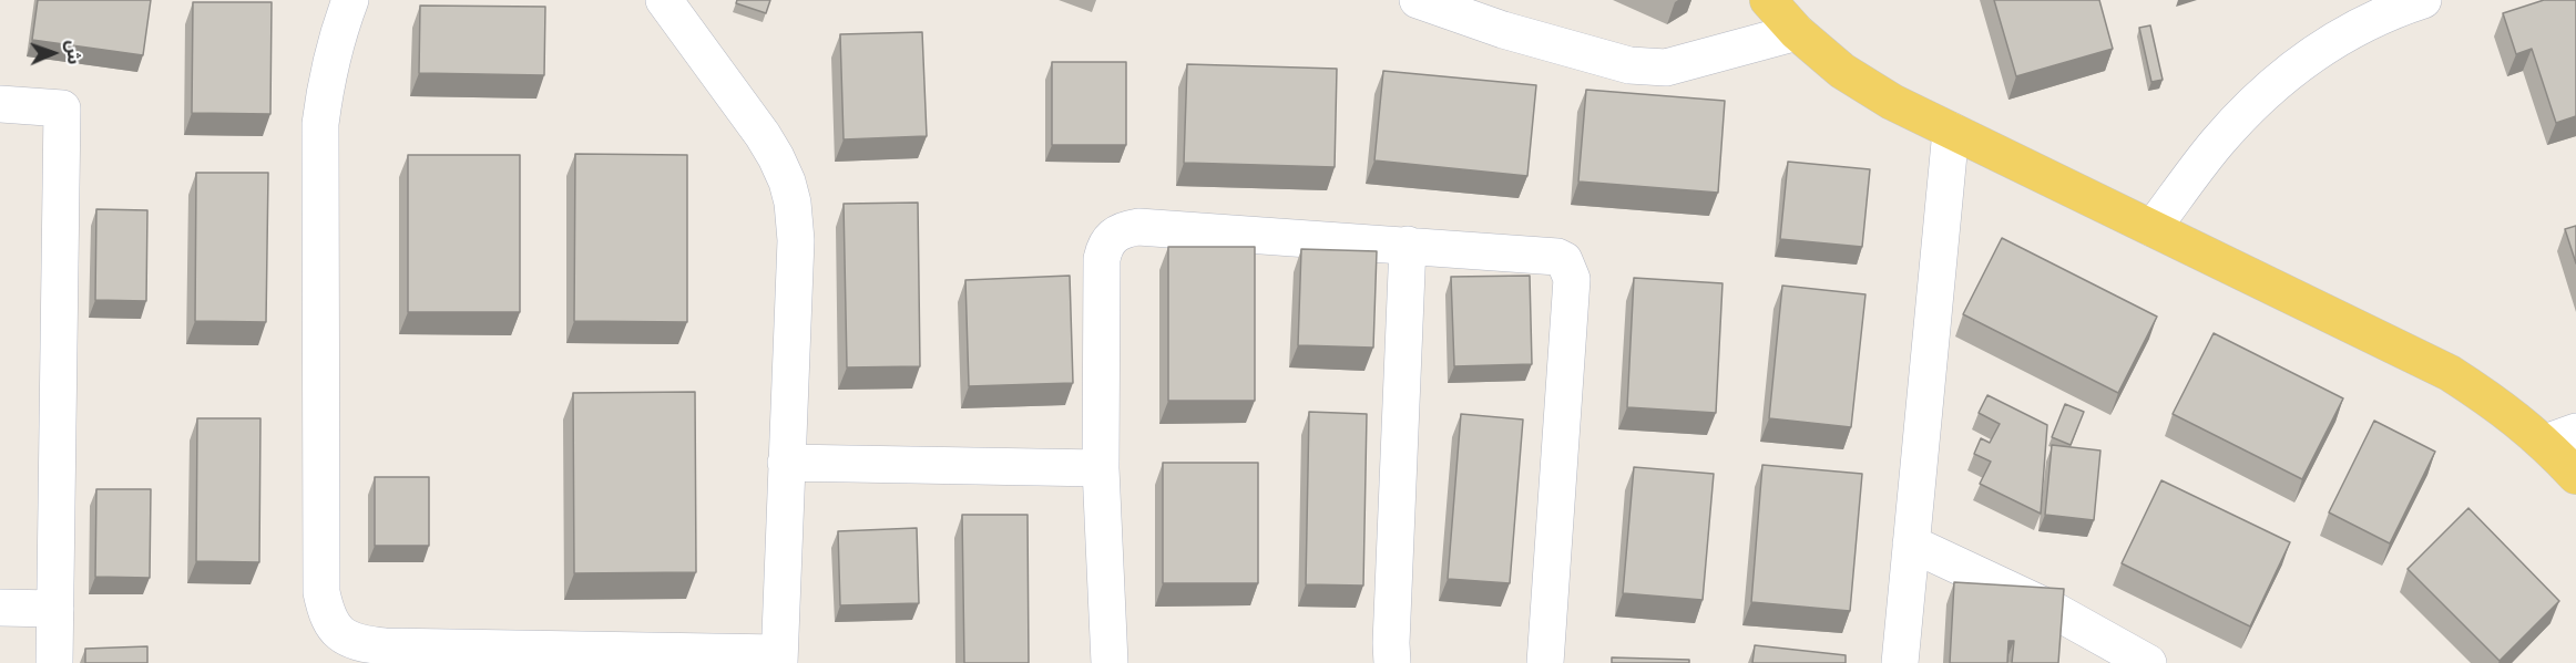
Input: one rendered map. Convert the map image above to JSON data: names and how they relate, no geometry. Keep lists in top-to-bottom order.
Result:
{
  "north": "right"
}
